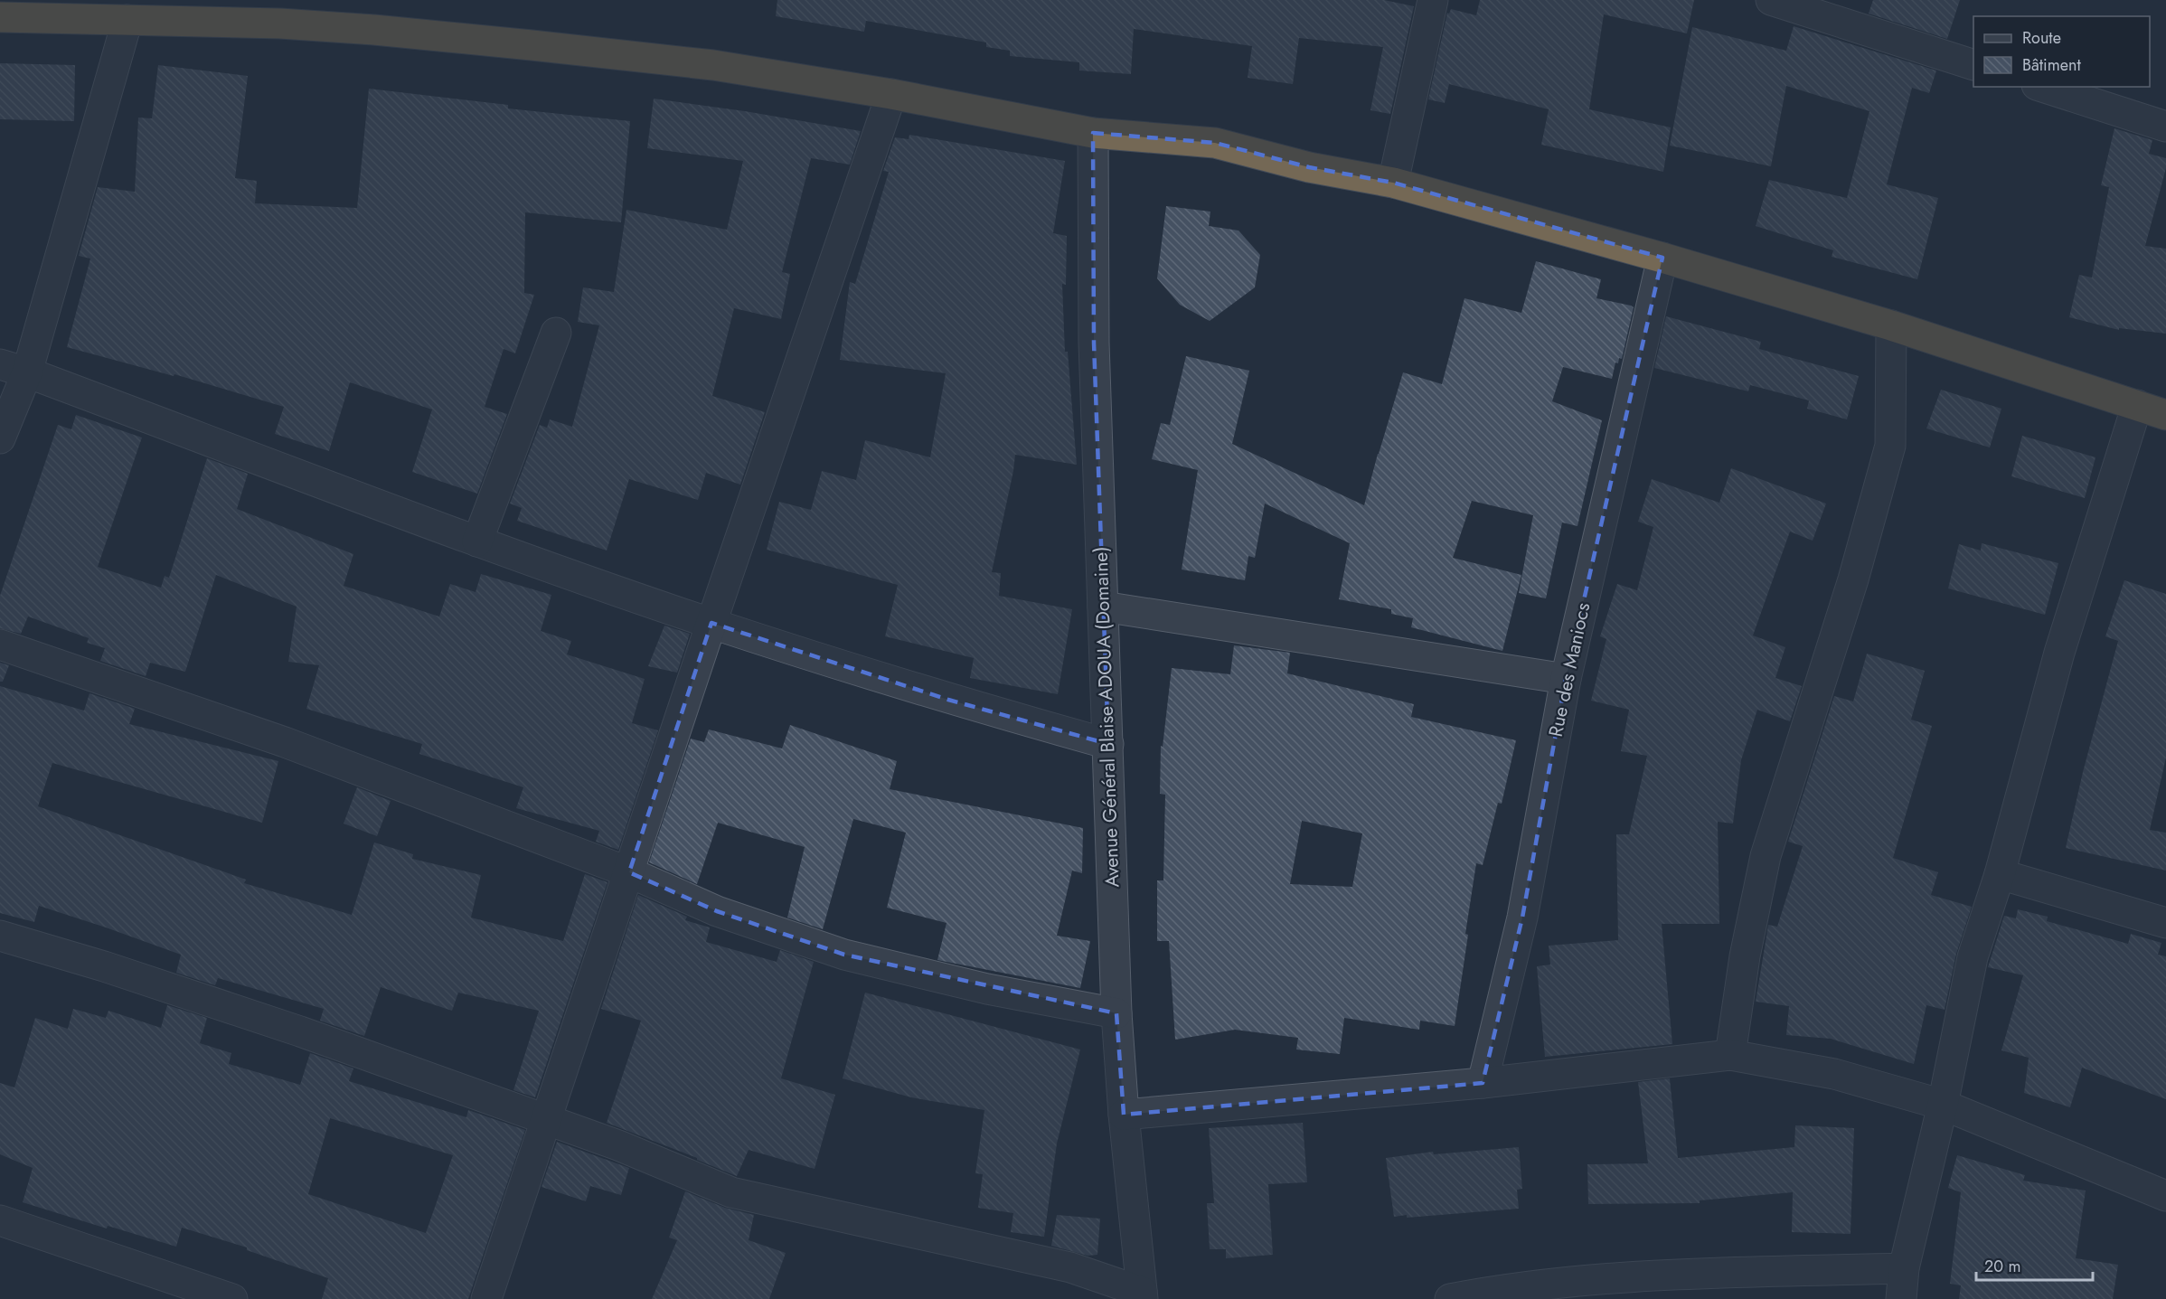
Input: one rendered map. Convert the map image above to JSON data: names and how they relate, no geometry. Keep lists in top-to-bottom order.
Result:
{
  "streets": {
    "street": ["Rue des Maniocs", "Avenue Général Blaise ADOUA (Domaine)"]
  },
  "legend": ["Route", "Bâtiment"],
  "scale_bar": "20 m"
}
